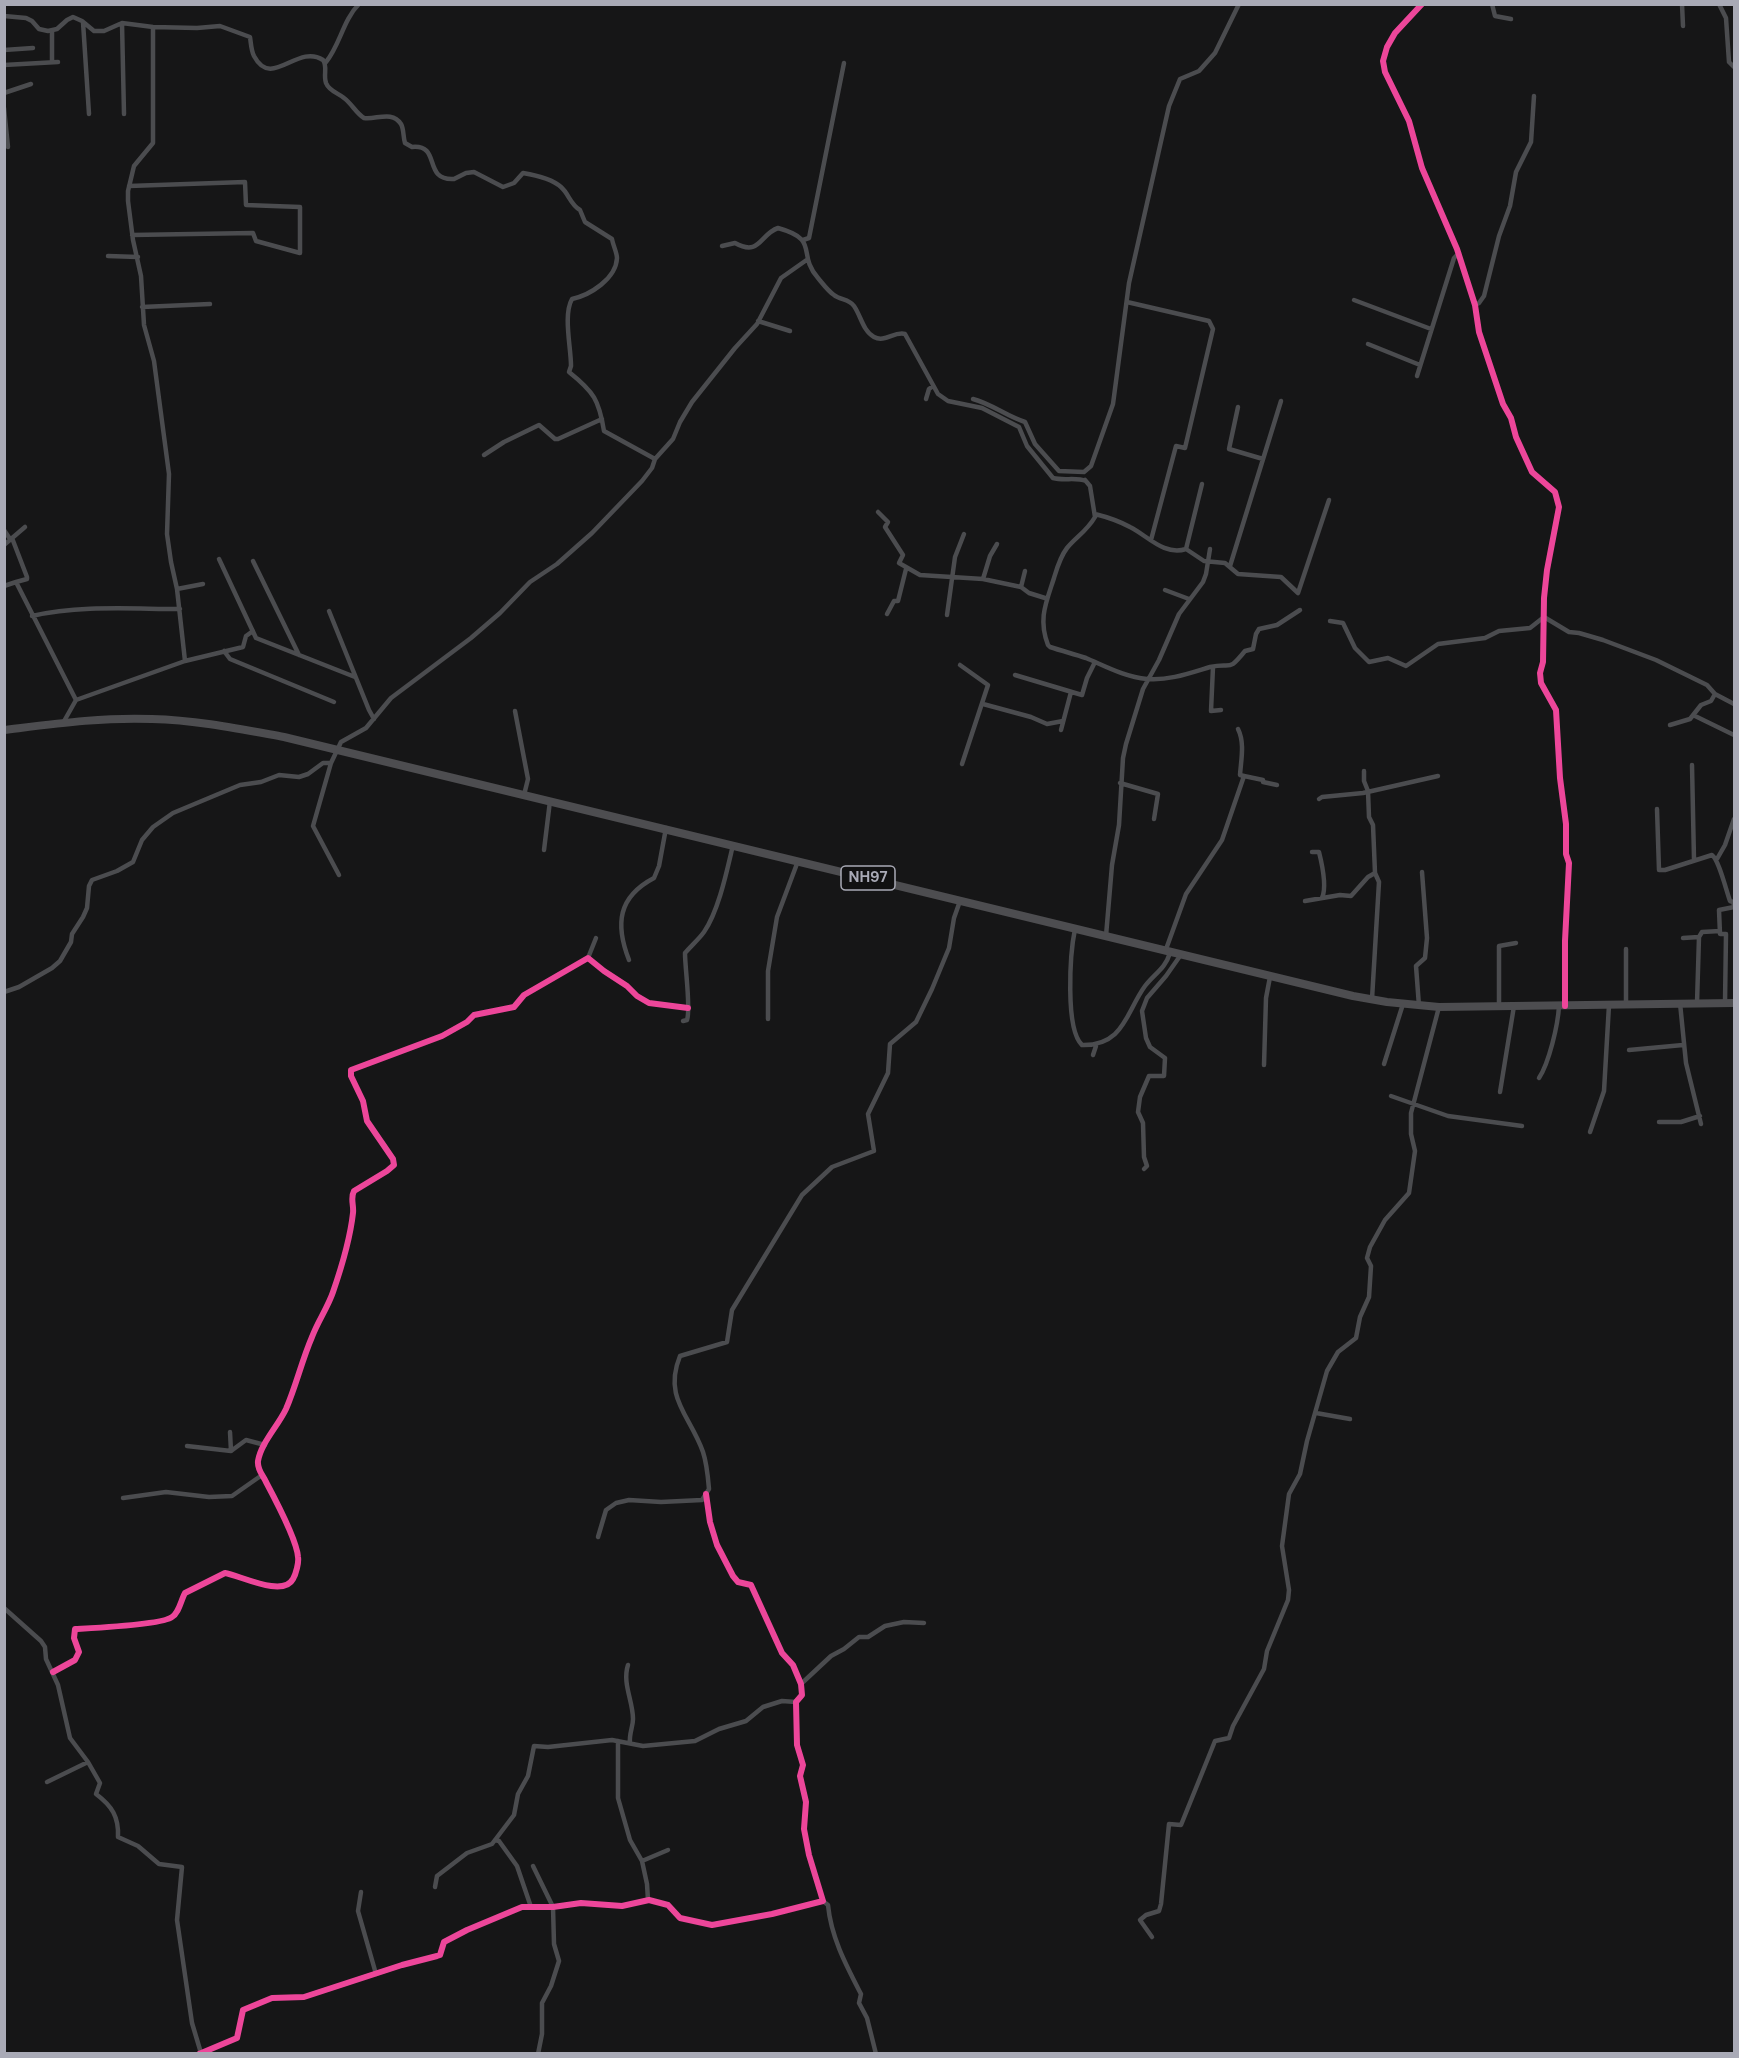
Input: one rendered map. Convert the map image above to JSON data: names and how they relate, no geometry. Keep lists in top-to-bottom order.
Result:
{
  "streets": {
    "highway": ["NH97"]
  }
}
